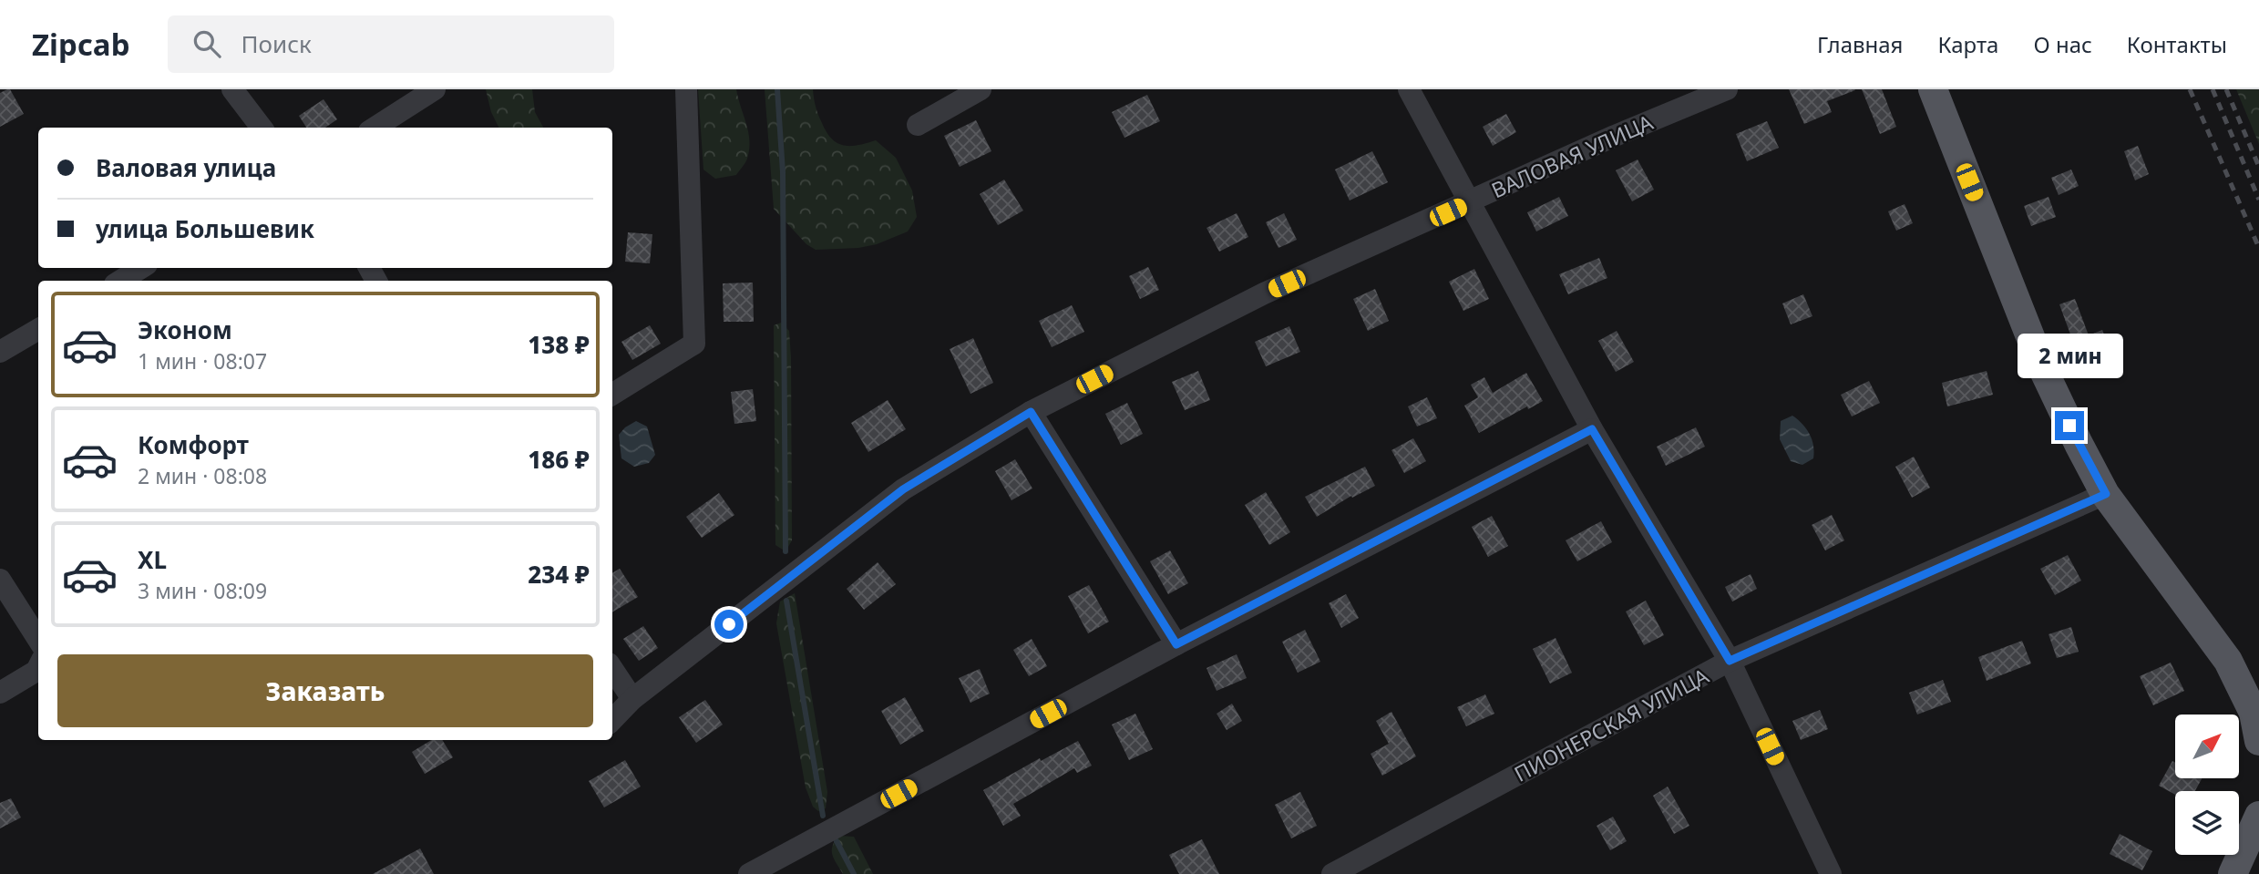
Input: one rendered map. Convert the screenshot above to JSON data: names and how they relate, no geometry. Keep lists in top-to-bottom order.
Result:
{
  "streets": {
    "street": ["ВАЛОВАЯ УЛИЦА", "ПИОНЕРСКАЯ УЛИЦА"]
  },
  "north": "top right",
  "page": {
    "header": "Zipcab",
    "search": "Поиск",
    "nav": [
      "Главная",
      "Карта",
      "О нас",
      "Контакты"
    ],
    "banner": ["Валовая улица", "улица Большевик"],
    "list": [
      {
        "name": "Эконом",
        "note": "1 мин · 08:07",
        "value": "138 ₽"
      },
      {
        "name": "Комфорт",
        "note": "2 мин · 08:08",
        "value": "186 ₽"
      },
      {
        "name": "XL",
        "note": "3 мин · 08:09",
        "value": "234 ₽"
      }
    ],
    "bubble": "2 мин",
    "buttons": "Заказать"
  }
}
